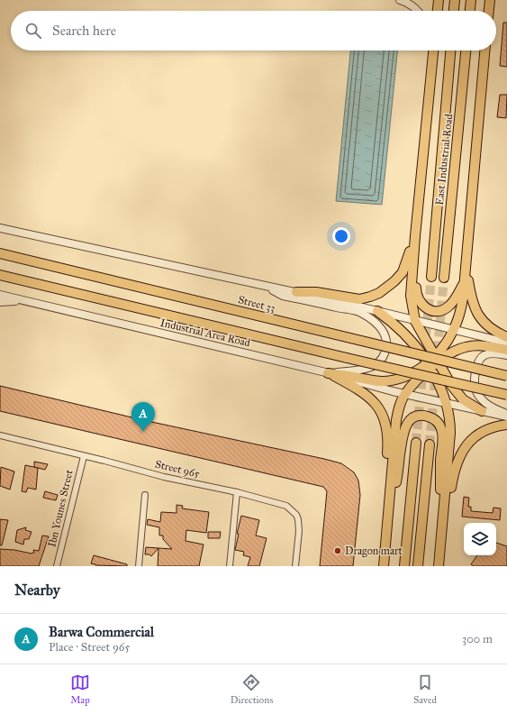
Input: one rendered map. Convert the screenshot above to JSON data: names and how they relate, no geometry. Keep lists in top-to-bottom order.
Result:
{
  "streets": {
    "main road": ["East Industrial Road", "Street 33"],
    "street": ["Industrial Area Road", "Street 965", "Ibn Younes Street"]
  },
  "crossings": [
    ["Street 965", "Ibn Younes Street"]
  ],
  "places": ["Dragon mart"],
  "page": {
    "search": "Search here",
    "pins": "A",
    "heading": "Nearby",
    "list": [
      {
        "mark": "A",
        "name": "Barwa Commercial",
        "note": "Place · Street 965",
        "value": "300 m"
      }
    ],
    "nav": ["Map", "Directions", "Saved"]
  }
}
